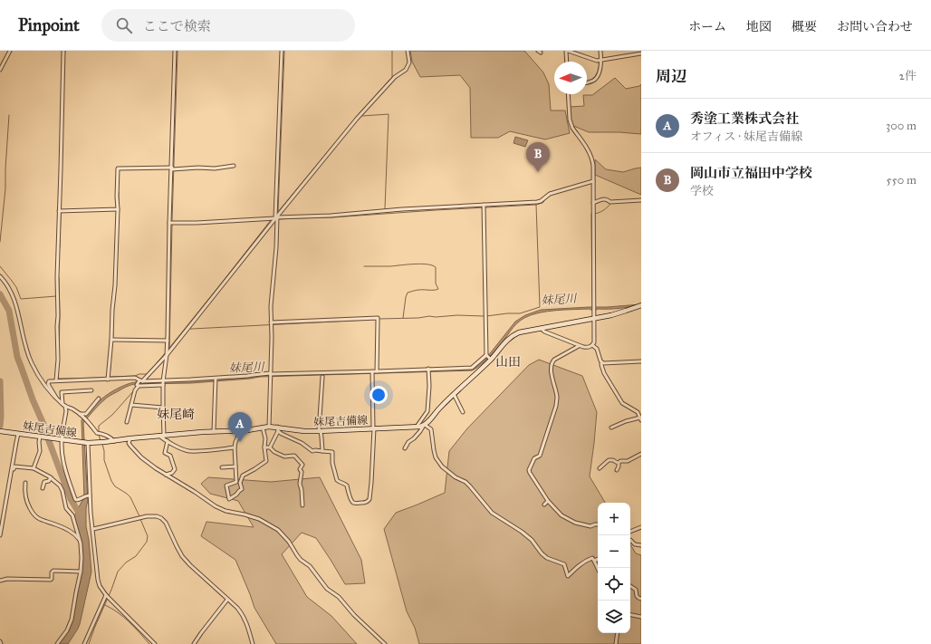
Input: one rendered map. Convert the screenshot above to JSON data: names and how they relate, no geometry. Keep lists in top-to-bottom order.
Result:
{
  "streets": {
    "main road": ["妹尾吉備線"]
  },
  "districts": ["山田", "妹尾崎"],
  "water": ["妹尾川"],
  "north": "left",
  "page": {
    "header": "Pinpoint",
    "search": "ここで検索",
    "nav": [
      "ホーム",
      "地図",
      "概要",
      "お問い合わせ"
    ],
    "heading": ["周辺", "2件"],
    "list": [
      {
        "mark": "A",
        "name": "秀塗工業株式会社",
        "note": "オフィス · 妹尾吉備線",
        "value": "300 m"
      },
      {
        "mark": "B",
        "name": "岡山市立福田中学校",
        "note": "学校",
        "value": "550 m"
      }
    ],
    "pins": ["B", "A"],
    "map_buttons": ["+", "−"]
  }
}
